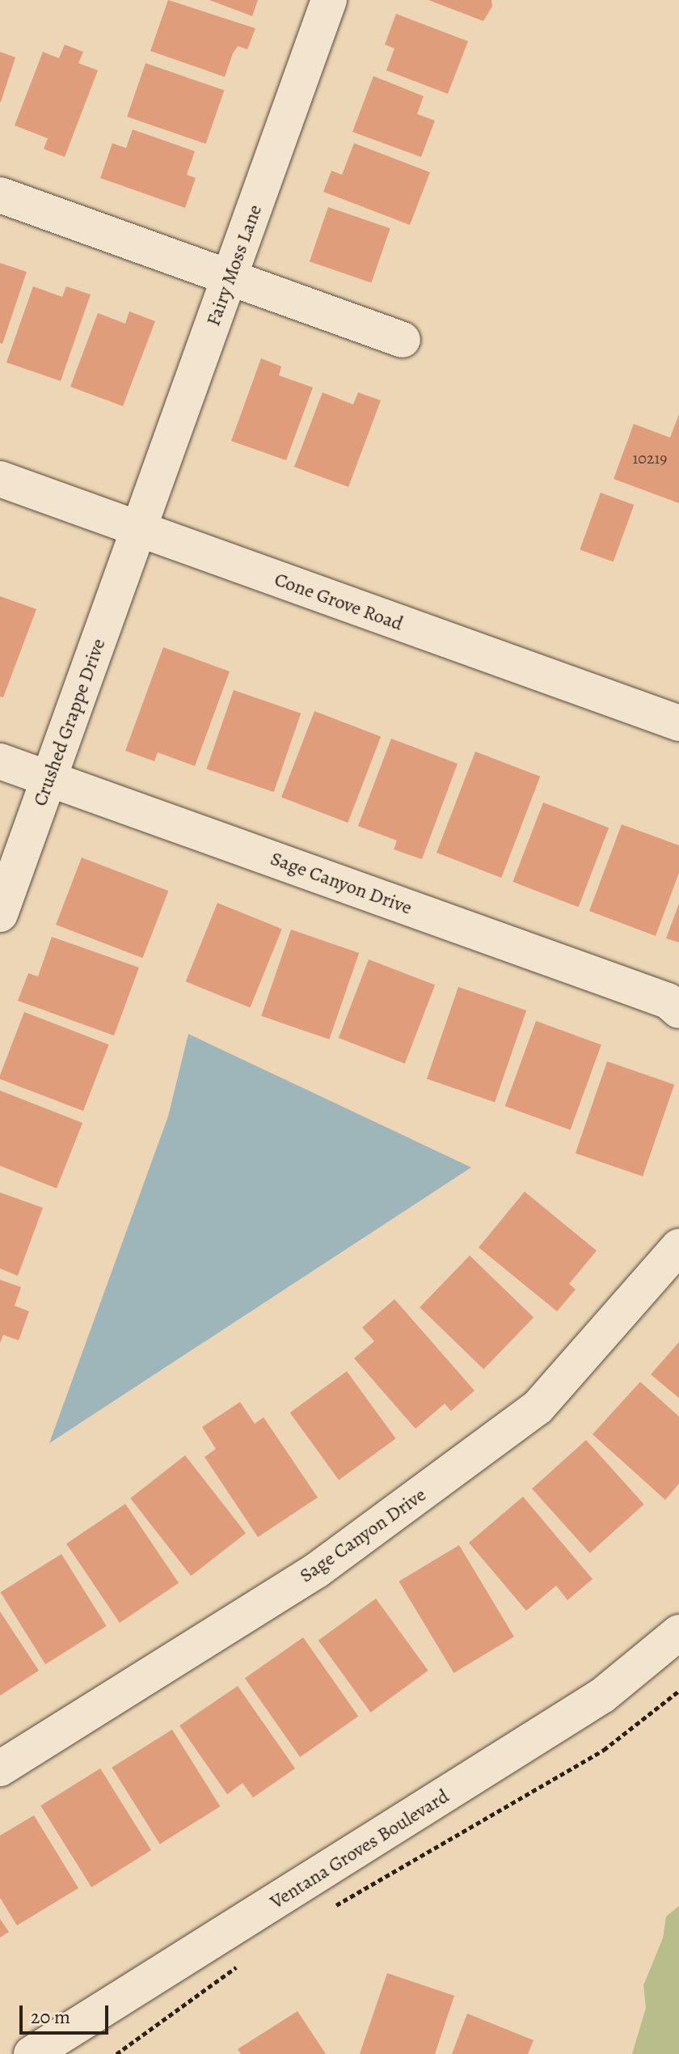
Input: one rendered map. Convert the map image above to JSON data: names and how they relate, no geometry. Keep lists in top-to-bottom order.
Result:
{
  "streets": {
    "street": [
      "Fairy Moss Lane",
      "Cone Grove Road",
      "Crushed Grappe Drive",
      "Sage Canyon Drive",
      "Ventana Groves Boulevard"
    ]
  },
  "crossings": [
    ["Fairy Moss Lane", "Cone Grove Road"],
    ["Fairy Moss Lane", "Crushed Grappe Drive"],
    ["Cone Grove Road", "Crushed Grappe Drive"],
    ["Crushed Grappe Drive", "Sage Canyon Drive"]
  ],
  "house_numbers": ["10219"],
  "scale_bar": "20 m"
}
